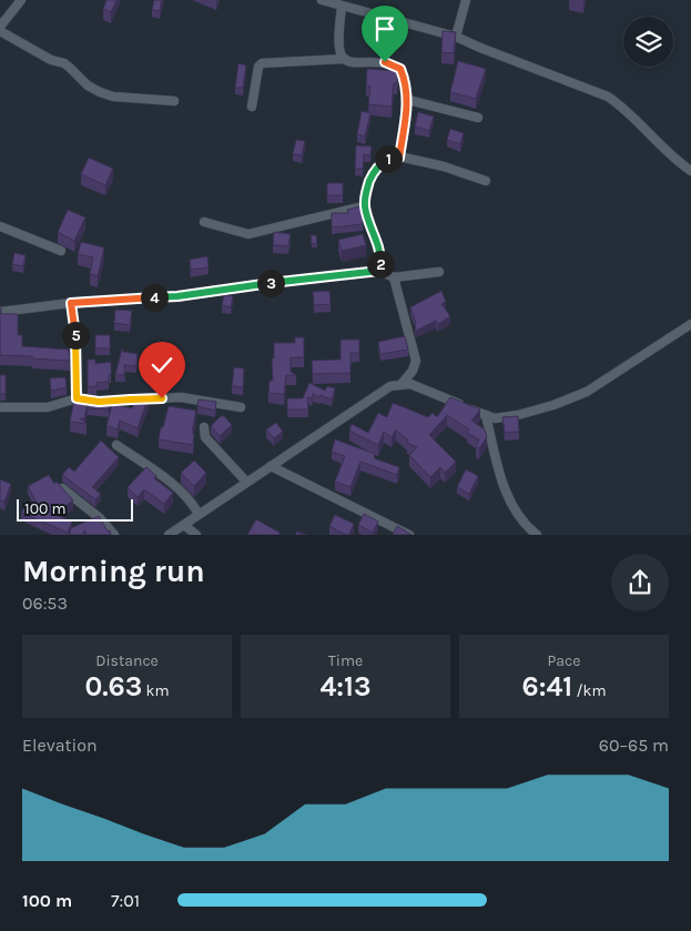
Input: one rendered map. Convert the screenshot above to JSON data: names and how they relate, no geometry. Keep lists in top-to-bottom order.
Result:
{
  "scale_bar": "100 m",
  "page": {
    "pins": [
      "1",
      "2",
      "3",
      "4",
      "5"
    ],
    "scale": "100 m",
    "heading": ["Morning run", "06:53"],
    "stats": [
      ["Distance", "0.63 km"],
      ["Time", "4:13"],
      ["Pace", "6:41 /km"]
    ],
    "chart": ["Elevation", "60–65 m"],
    "list": [
      {
        "name": "100 m",
        "note": "7:01"
      }
    ]
  }
}
